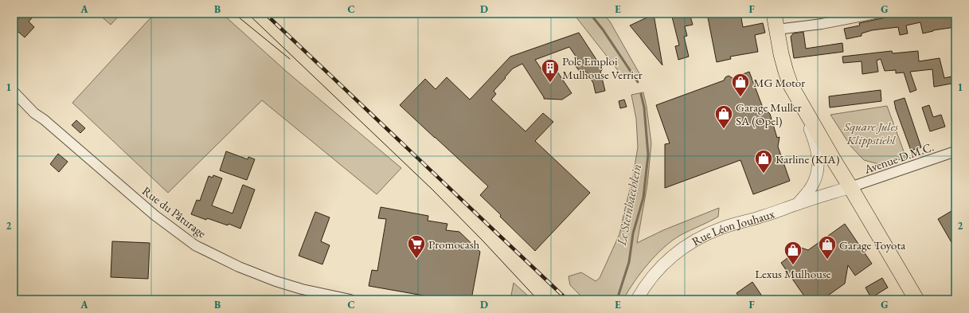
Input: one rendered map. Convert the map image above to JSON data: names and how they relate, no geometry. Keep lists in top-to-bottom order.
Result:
{
  "streets": {
    "street": ["Avenue D.M.C.", "Rue du Pâturage", "Rue Léon Jouhaux"]
  },
  "crossings": [
    ["Avenue D.M.C.", "Rue Léon Jouhaux"]
  ],
  "water": ["Le Steinbaechlein"],
  "parks": ["Square Jules Klippstiehl"],
  "places": {
    "building": ["Pole Emploi Mulhouse Verrier"],
    "shop": [
      "MG Motor",
      "Garage Muller SA (Opel)",
      "Karline (KIA)",
      "Garage Toyota",
      "Lexus Mulhouse"
    ],
    "supermarket": ["Promocash"]
  },
  "grid": {
    "columns": [
      "A",
      "B",
      "C",
      "D",
      "E",
      "F",
      "G"
    ],
    "rows": ["1", "2"]
  }
}
